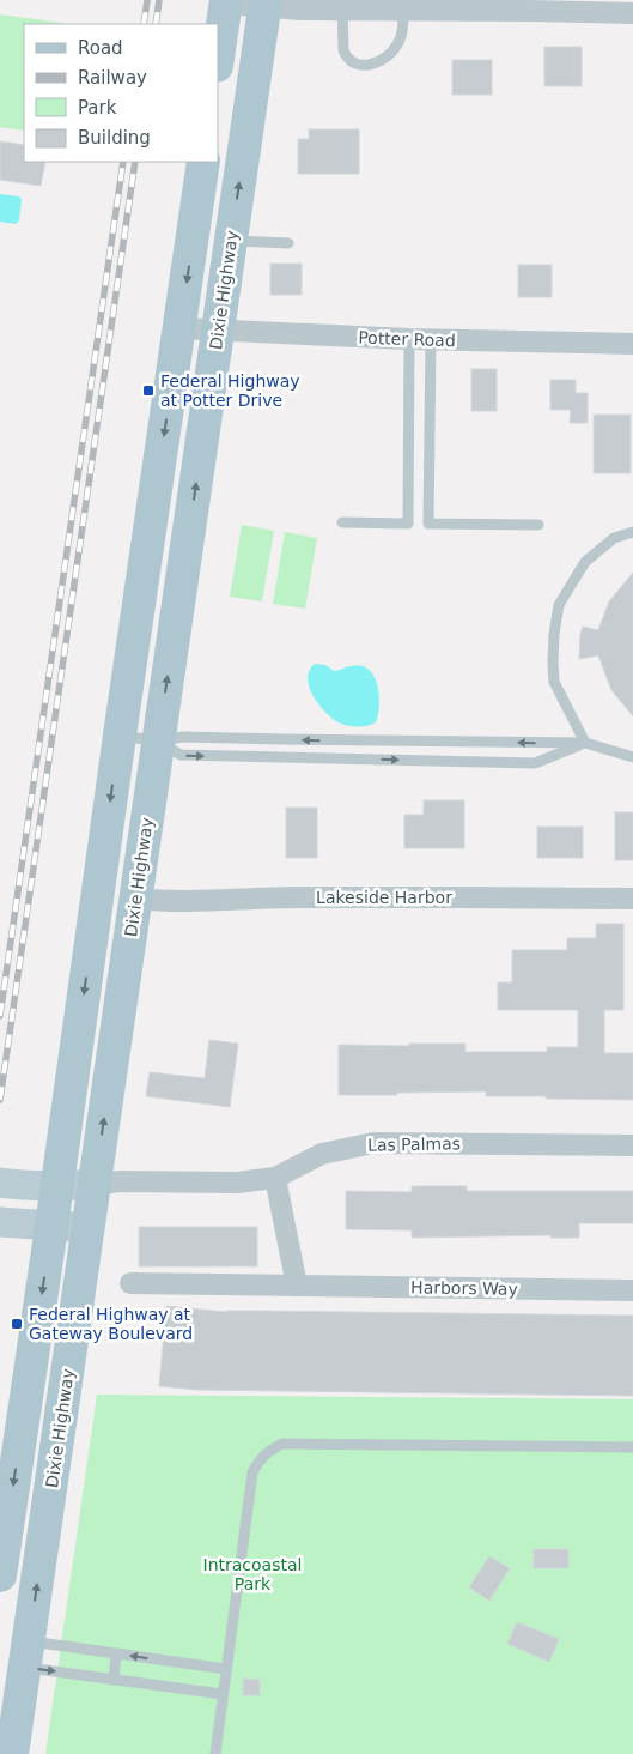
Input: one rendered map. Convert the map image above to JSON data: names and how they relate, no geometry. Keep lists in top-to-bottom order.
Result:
{
  "streets": {
    "main road": ["Dixie Highway"],
    "street": [
      "Potter Road",
      "Lakeside Harbor",
      "Las Palmas",
      "Harbors Way"
    ]
  },
  "crossings": [
    ["Dixie Highway", "Potter Road"],
    ["Dixie Highway", "Lakeside Harbor"],
    ["Dixie Highway", "Las Palmas"]
  ],
  "parks": ["Intracoastal Park"],
  "places": {
    "transit": ["Federal Highway at Potter Drive", "Federal Highway at Gateway Boulevard"]
  },
  "legend": [
    "Road",
    "Railway",
    "Park",
    "Building"
  ]
}
